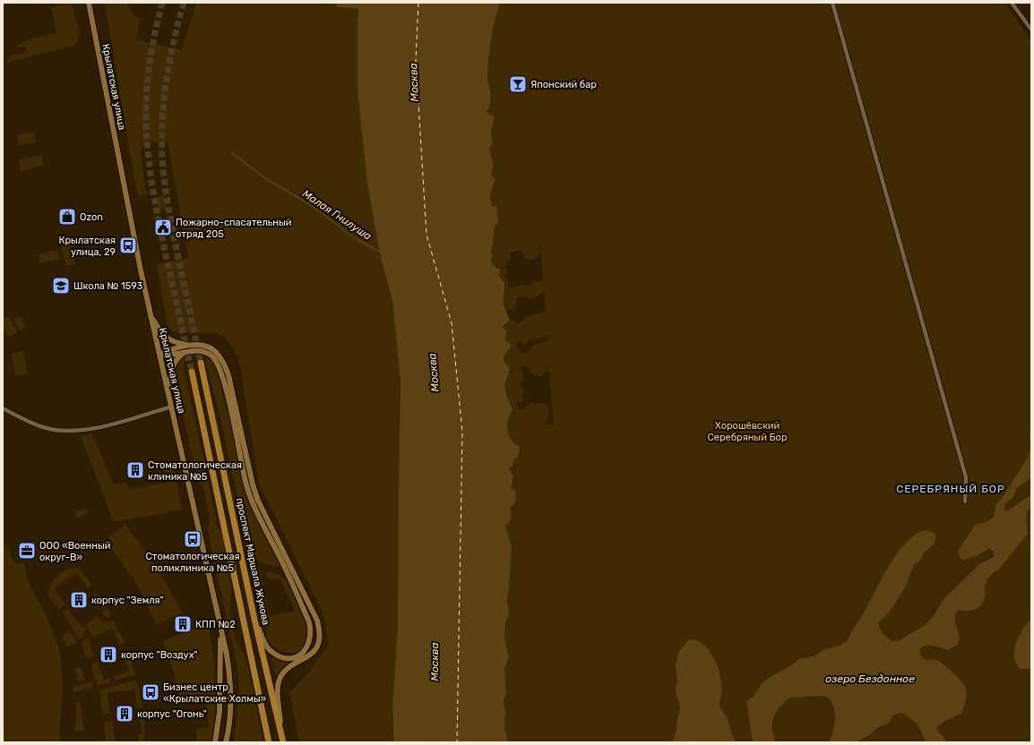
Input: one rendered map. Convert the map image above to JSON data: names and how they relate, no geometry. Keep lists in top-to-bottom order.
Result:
{
  "streets": {
    "main road": ["Крылатская улица", "проспект Маршала Жукова"]
  },
  "districts": ["СЕРЕБРЯНЫЙ БОР"],
  "water": ["Москва", "Малая Гнилуша", "озеро Бездонное"],
  "parks": ["Хорошёвский Серебряный Бор"],
  "places": {
    "bar": ["Японский бар"],
    "shop": ["Ozon"],
    "public building": ["Пожарно-спасательный отряд 205"],
    "bus stop": ["Крылатская улица, 29", "Стоматологическая поликлиника №5", "Бизнес центр «Крылатские Холмы»"],
    "school or university": ["Школа № 1593"],
    "building": [
      "Стоматологическая клиника №5",
      "корпус \"Земля\"",
      "КПП №2",
      "корпус \"Воздух\"",
      "корпус \"Огонь\""
    ],
    "office": ["ООО «Военный округ-В»"]
  }
}
